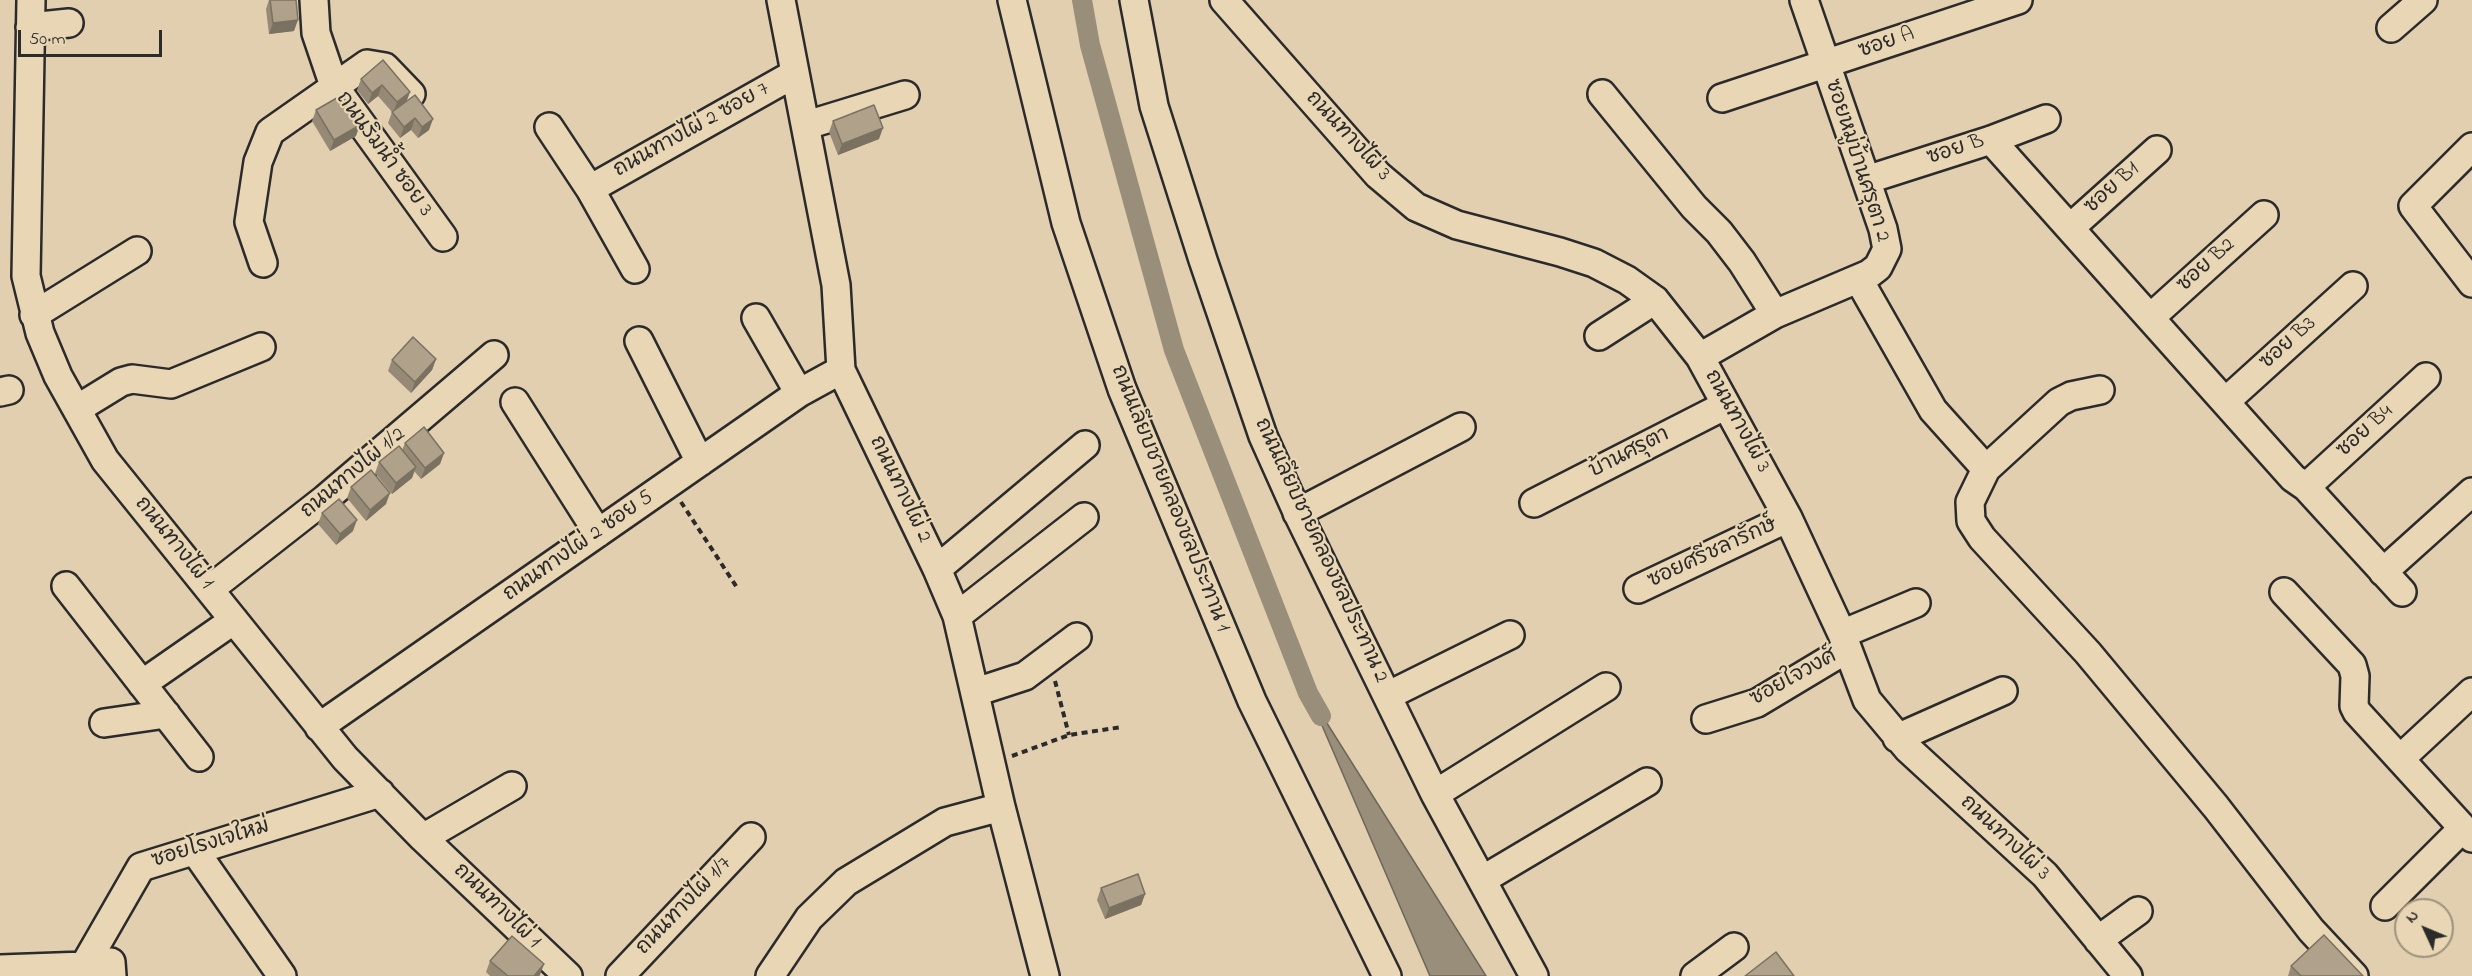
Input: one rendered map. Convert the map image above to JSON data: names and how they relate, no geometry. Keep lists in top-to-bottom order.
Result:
{
  "streets": {
    "street": [
      "ซอย A",
      "ถนนทางไผ่ 2 ซอย 7",
      "ถนนทางไผ่ 3",
      "ซอย B",
      "ถนนริมน้ำ ซอย 3",
      "ซอยหมู่บ้านศรุตา 2",
      "ซอย B1",
      "ซอย B2",
      "ซอย B3",
      "ซอย B4",
      "บ้านศรุตา",
      "ถนนทางไผ่ 1/2",
      "ถนนทางไผ่ 2",
      "ถนนเลียบชายคลองชลประทาน 1",
      "ถนนทางไผ่ 1",
      "ถนนทางไผ่ 2 ซอย 5",
      "ถนนเลียบชายคลองชลประทาน 2",
      "ซอยศรีชลารักษ์",
      "ซอยใจวงศ์",
      "ซอยโรงเจใหม่",
      "ถนนทางไผ่ 1/7"
    ]
  },
  "crossings": [
    ["ซอย A", "ซอยหมู่บ้านศรุตา 2"],
    ["ถนนทางไผ่ 2 ซอย 7", "ถนนทางไผ่ 2"],
    ["ถนนทางไผ่ 3", "ซอยหมู่บ้านศรุตา 2"],
    ["ถนนทางไผ่ 3", "บ้านศรุตา"],
    ["ถนนทางไผ่ 3", "ซอยศรีชลารักษ์"],
    ["ถนนทางไผ่ 3", "ซอยใจวงศ์"],
    ["ซอย B", "ซอยหมู่บ้านศรุตา 2"],
    ["ถนนทางไผ่ 1/2", "ถนนทางไผ่ 1"],
    ["ถนนทางไผ่ 2", "ถนนทางไผ่ 2 ซอย 5"],
    ["ถนนทางไผ่ 1", "ถนนทางไผ่ 2 ซอย 5"],
    ["ถนนทางไผ่ 1", "ซอยโรงเจใหม่"]
  ],
  "scale_bar": "50 m",
  "north": "top left"
}
